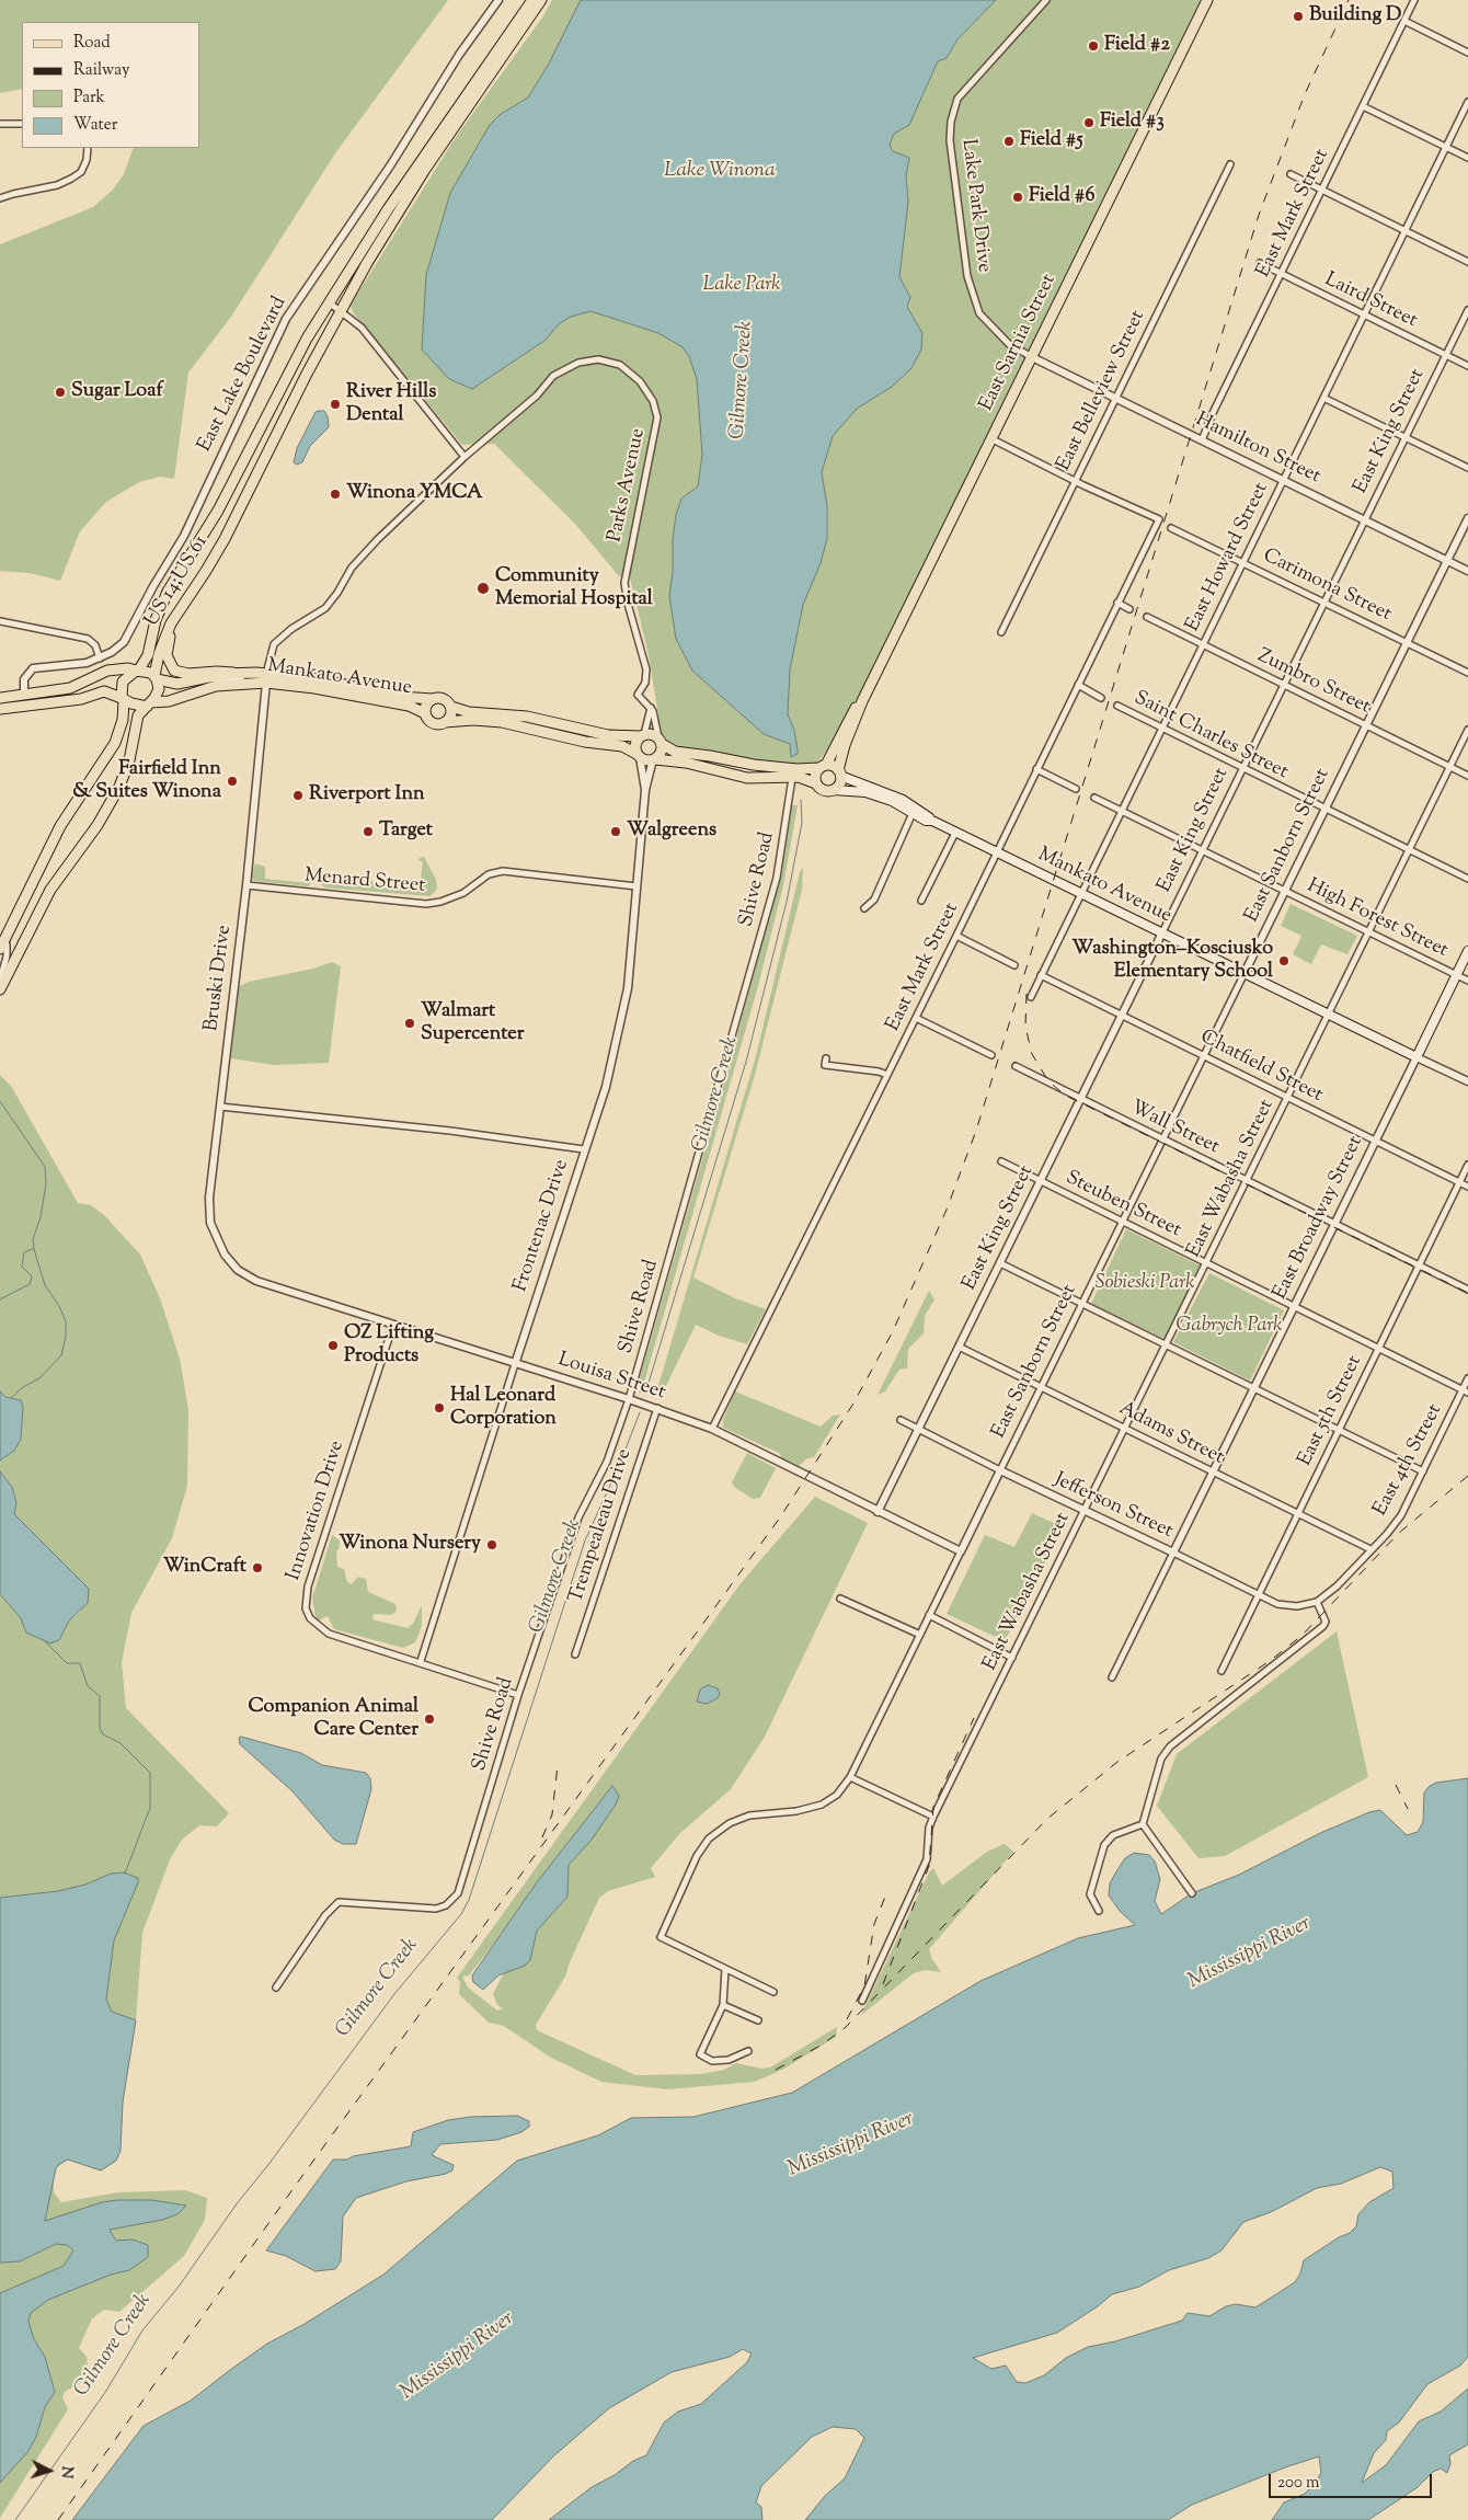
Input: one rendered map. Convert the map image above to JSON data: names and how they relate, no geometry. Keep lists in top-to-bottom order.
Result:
{
  "streets": {
    "main road": [
      "East Sarnia Street",
      "US 14;US 61",
      "Mankato Avenue",
      "East Broadway Street"
    ],
    "street": [
      "Lake Park Drive",
      "East Mark Street",
      "Laird Street",
      "East Lake Boulevard",
      "East Belleview Street",
      "East King Street",
      "Hamilton Street",
      "Parks Avenue",
      "East Howard Street",
      "Carimona Street",
      "Zumbro Street",
      "Saint Charles Street",
      "East Sanborn Street",
      "Shive Road",
      "Menard Street",
      "High Forest Street",
      "Bruski Drive",
      "Chatfield Street",
      "Wall Street",
      "East Wabasha Street",
      "Steuben Street",
      "Frontenac Drive",
      "Louisa Street",
      "East 5th Street",
      "Adams Street",
      "East 4th Street",
      "Jefferson Street",
      "Innovation Drive",
      "Trempealeau Drive"
    ]
  },
  "crossings": [
    ["Lake Park Drive", "East Sarnia Street"],
    ["Lake Park Drive", "Hamilton Street"],
    ["East Mark Street", "Laird Street"],
    ["East Mark Street", "East Belleview Street"],
    ["East Mark Street", "Hamilton Street"],
    ["East Mark Street", "Mankato Avenue"],
    ["East Mark Street", "Louisa Street"],
    ["Laird Street", "East King Street"],
    ["Laird Street", "East Howard Street"],
    ["East Sarnia Street", "Hamilton Street"],
    ["East Sarnia Street", "Mankato Avenue"],
    ["East Belleview Street", "Hamilton Street"],
    ["East King Street", "Hamilton Street"],
    ["East King Street", "Carimona Street"],
    ["East King Street", "Mankato Avenue"],
    ["East King Street", "Zumbro Street"],
    ["East King Street", "Saint Charles Street"],
    ["East King Street", "High Forest Street"],
    ["East King Street", "Chatfield Street"],
    ["East King Street", "Wall Street"],
    ["East King Street", "Steuben Street"],
    ["East King Street", "Louisa Street"],
    ["East King Street", "Adams Street"],
    ["East King Street", "Jefferson Street"],
    ["Hamilton Street", "East Howard Street"],
    ["Hamilton Street", "East Sanborn Street"],
    ["Parks Avenue", "Mankato Avenue"],
    ["Parks Avenue", "Bruski Drive"],
    ["Parks Avenue", "Frontenac Drive"],
    ["East Howard Street", "Carimona Street"],
    ["East Howard Street", "Mankato Avenue"],
    ["East Howard Street", "Zumbro Street"],
    ["East Howard Street", "Saint Charles Street"],
    ["East Howard Street", "High Forest Street"],
    ["East Howard Street", "Chatfield Street"],
    ["US 14;US 61", "Mankato Avenue"],
    ["Carimona Street", "East Sanborn Street"],
    ["Mankato Avenue", "East Sanborn Street"],
    ["Mankato Avenue", "Shive Road"],
    ["Mankato Avenue", "Bruski Drive"],
    ["Mankato Avenue", "East Wabasha Street"],
    ["Mankato Avenue", "East Broadway Street"],
    ["Mankato Avenue", "Frontenac Drive"],
    ["Zumbro Street", "East Sanborn Street"],
    ["Zumbro Street", "East Wabasha Street"],
    ["Saint Charles Street", "East Sanborn Street"],
    ["Saint Charles Street", "East Wabasha Street"],
    ["East Sanborn Street", "High Forest Street"],
    ["East Sanborn Street", "Chatfield Street"],
    ["East Sanborn Street", "Wall Street"],
    ["East Sanborn Street", "Steuben Street"],
    ["East Sanborn Street", "Louisa Street"],
    ["East Sanborn Street", "Adams Street"],
    ["East Sanborn Street", "Jefferson Street"],
    ["Shive Road", "Louisa Street"],
    ["Shive Road", "Innovation Drive"],
    ["Menard Street", "Bruski Drive"],
    ["Menard Street", "Frontenac Drive"],
    ["High Forest Street", "East Wabasha Street"],
    ["High Forest Street", "East Broadway Street"],
    ["Bruski Drive", "Louisa Street"],
    ["Chatfield Street", "East Wabasha Street"],
    ["Chatfield Street", "East Broadway Street"],
    ["Chatfield Street", "East 5th Street"],
    ["Wall Street", "East Wabasha Street"],
    ["Wall Street", "East Broadway Street"],
    ["Wall Street", "East 5th Street"],
    ["East Wabasha Street", "Steuben Street"],
    ["East Wabasha Street", "Adams Street"],
    ["East Wabasha Street", "Jefferson Street"],
    ["Steuben Street", "East Broadway Street"],
    ["Steuben Street", "East 5th Street"],
    ["Steuben Street", "East 4th Street"],
    ["East Broadway Street", "Adams Street"],
    ["East Broadway Street", "Jefferson Street"],
    ["Frontenac Drive", "Louisa Street"],
    ["Frontenac Drive", "Innovation Drive"],
    ["Louisa Street", "Innovation Drive"],
    ["Louisa Street", "Trempealeau Drive"],
    ["East 5th Street", "Adams Street"],
    ["East 5th Street", "Jefferson Street"],
    ["Adams Street", "East 4th Street"],
    ["East 4th Street", "Jefferson Street"]
  ],
  "water": ["Lake Winona", "Gilmore Creek", "Mississippi River"],
  "parks": ["Lake Park", "Sobieski Park", "Gabrych Park"],
  "places": [
    "Building D",
    "Field #2",
    "Field #3",
    "Field #5",
    "Field #6",
    "Sugar Loaf",
    "River Hills Dental",
    "Winona YMCA",
    "Community Memorial Hospital",
    "Fairfield Inn & Suites Winona",
    "Riverport Inn",
    "Target",
    "Walgreens",
    "Washington–Kosciusko Elementary School",
    "Walmart Supercenter",
    "OZ Lifting Products",
    "Hal Leonard Corporation",
    "Winona Nursery",
    "WinCraft",
    "Companion Animal Care Center"
  ],
  "legend": [
    "Road",
    "Railway",
    "Park",
    "Water"
  ],
  "scale_bar": "200 m",
  "north": "right"
}
